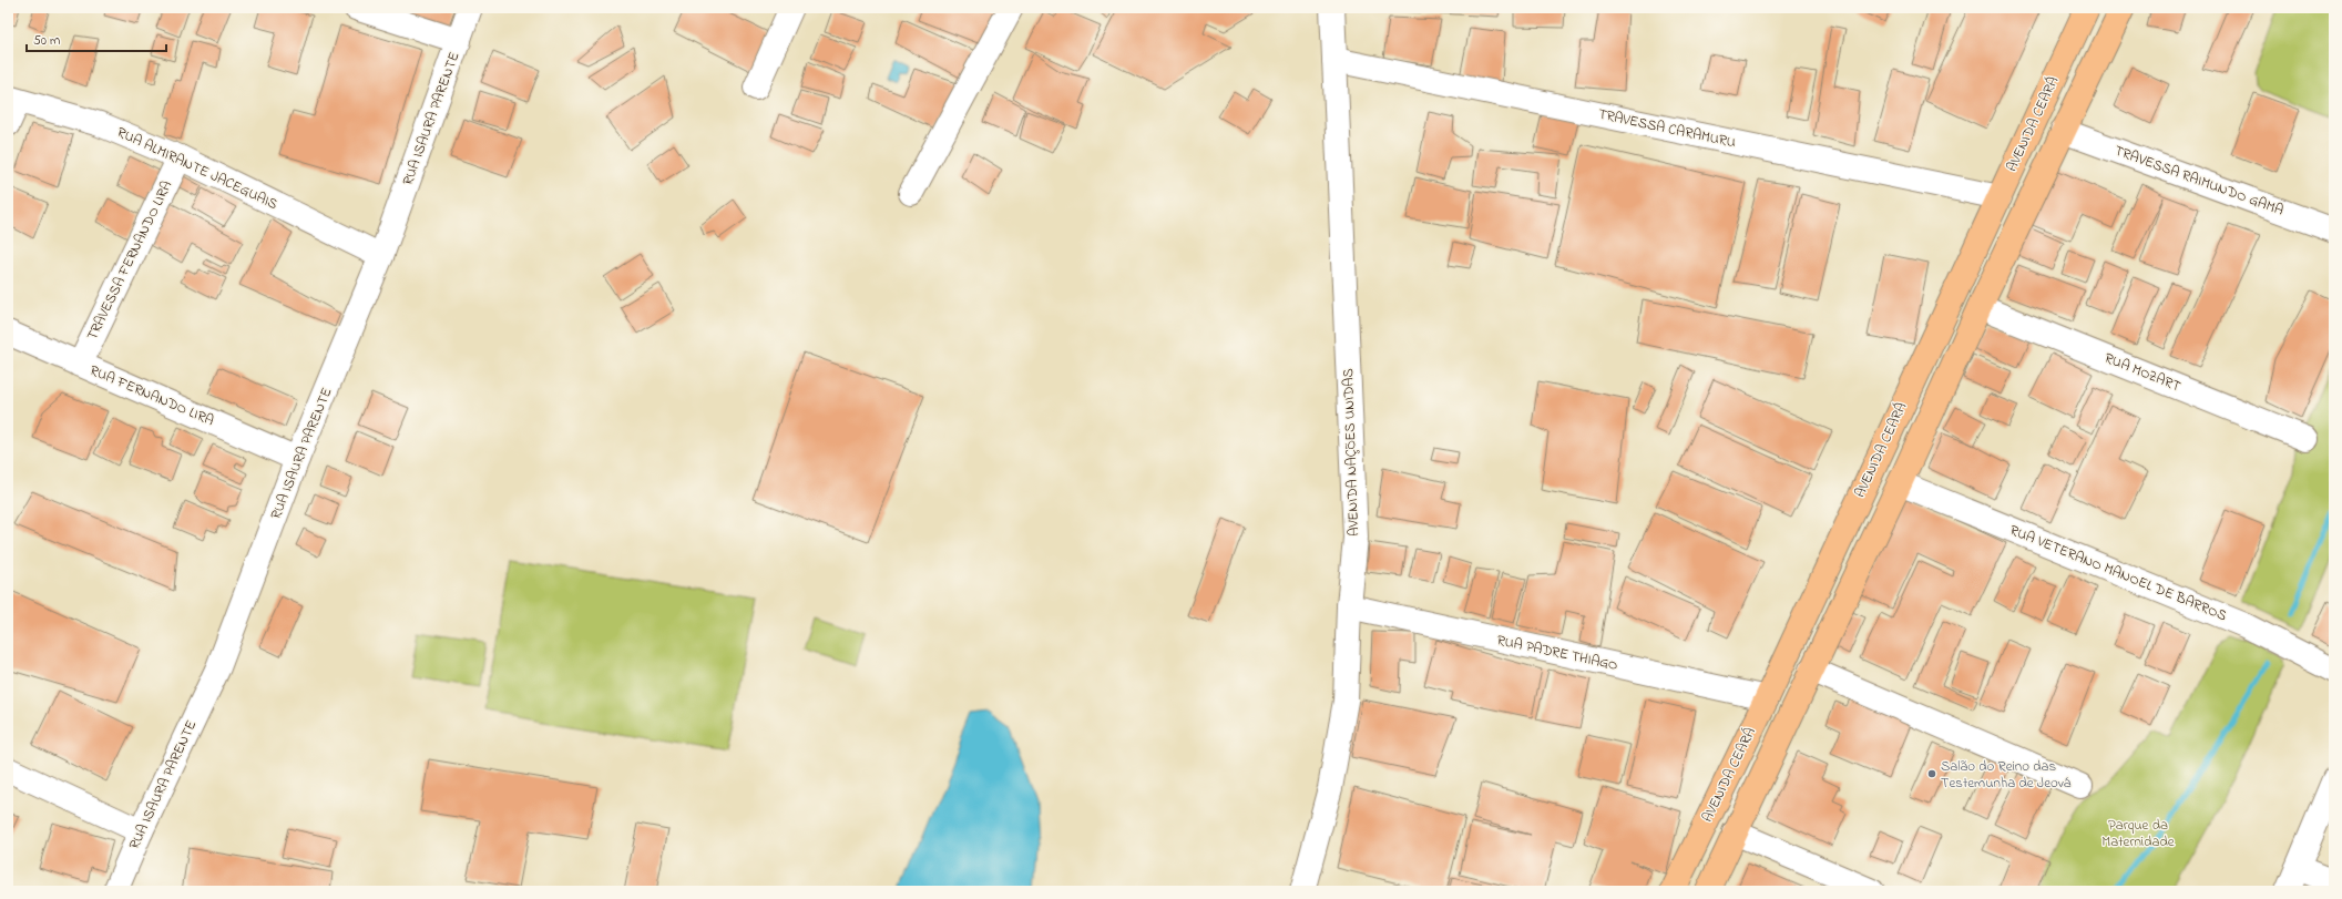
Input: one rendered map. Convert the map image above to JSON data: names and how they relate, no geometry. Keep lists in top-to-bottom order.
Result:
{
  "streets": {
    "main road": ["AVENIDA CEARÁ"],
    "street": [
      "RUA ISAURA PARENTE",
      "TRAVESSA CARAMURU",
      "RUA ALMIRANTE JACEGUAIS",
      "TRAVESSA RAIMUNDO GAMA",
      "TRAVESSA FERNANDO LIRA",
      "RUA MOZART",
      "RUA FERNANDO LIRA",
      "AVENIDA NAÇÕES UNIDAS",
      "RUA VETERANO MANOEL DE BARROS",
      "RUA PADRE THIAGO"
    ]
  },
  "crossings": [
    ["RUA ISAURA PARENTE", "RUA ALMIRANTE JACEGUAIS"],
    ["RUA ISAURA PARENTE", "RUA FERNANDO LIRA"],
    ["AVENIDA CEARÁ", "TRAVESSA CARAMURU"],
    ["AVENIDA CEARÁ", "TRAVESSA RAIMUNDO GAMA"],
    ["AVENIDA CEARÁ", "RUA MOZART"],
    ["AVENIDA CEARÁ", "RUA VETERANO MANOEL DE BARROS"],
    ["AVENIDA CEARÁ", "RUA PADRE THIAGO"],
    ["TRAVESSA CARAMURU", "AVENIDA NAÇÕES UNIDAS"],
    ["RUA ALMIRANTE JACEGUAIS", "TRAVESSA FERNANDO LIRA"],
    ["TRAVESSA FERNANDO LIRA", "RUA FERNANDO LIRA"],
    ["AVENIDA NAÇÕES UNIDAS", "RUA PADRE THIAGO"]
  ],
  "parks": ["Parque da Maternidade"],
  "places": ["Salão do Reino das Testemunha de Jeová"],
  "scale_bar": "50 m"
}
